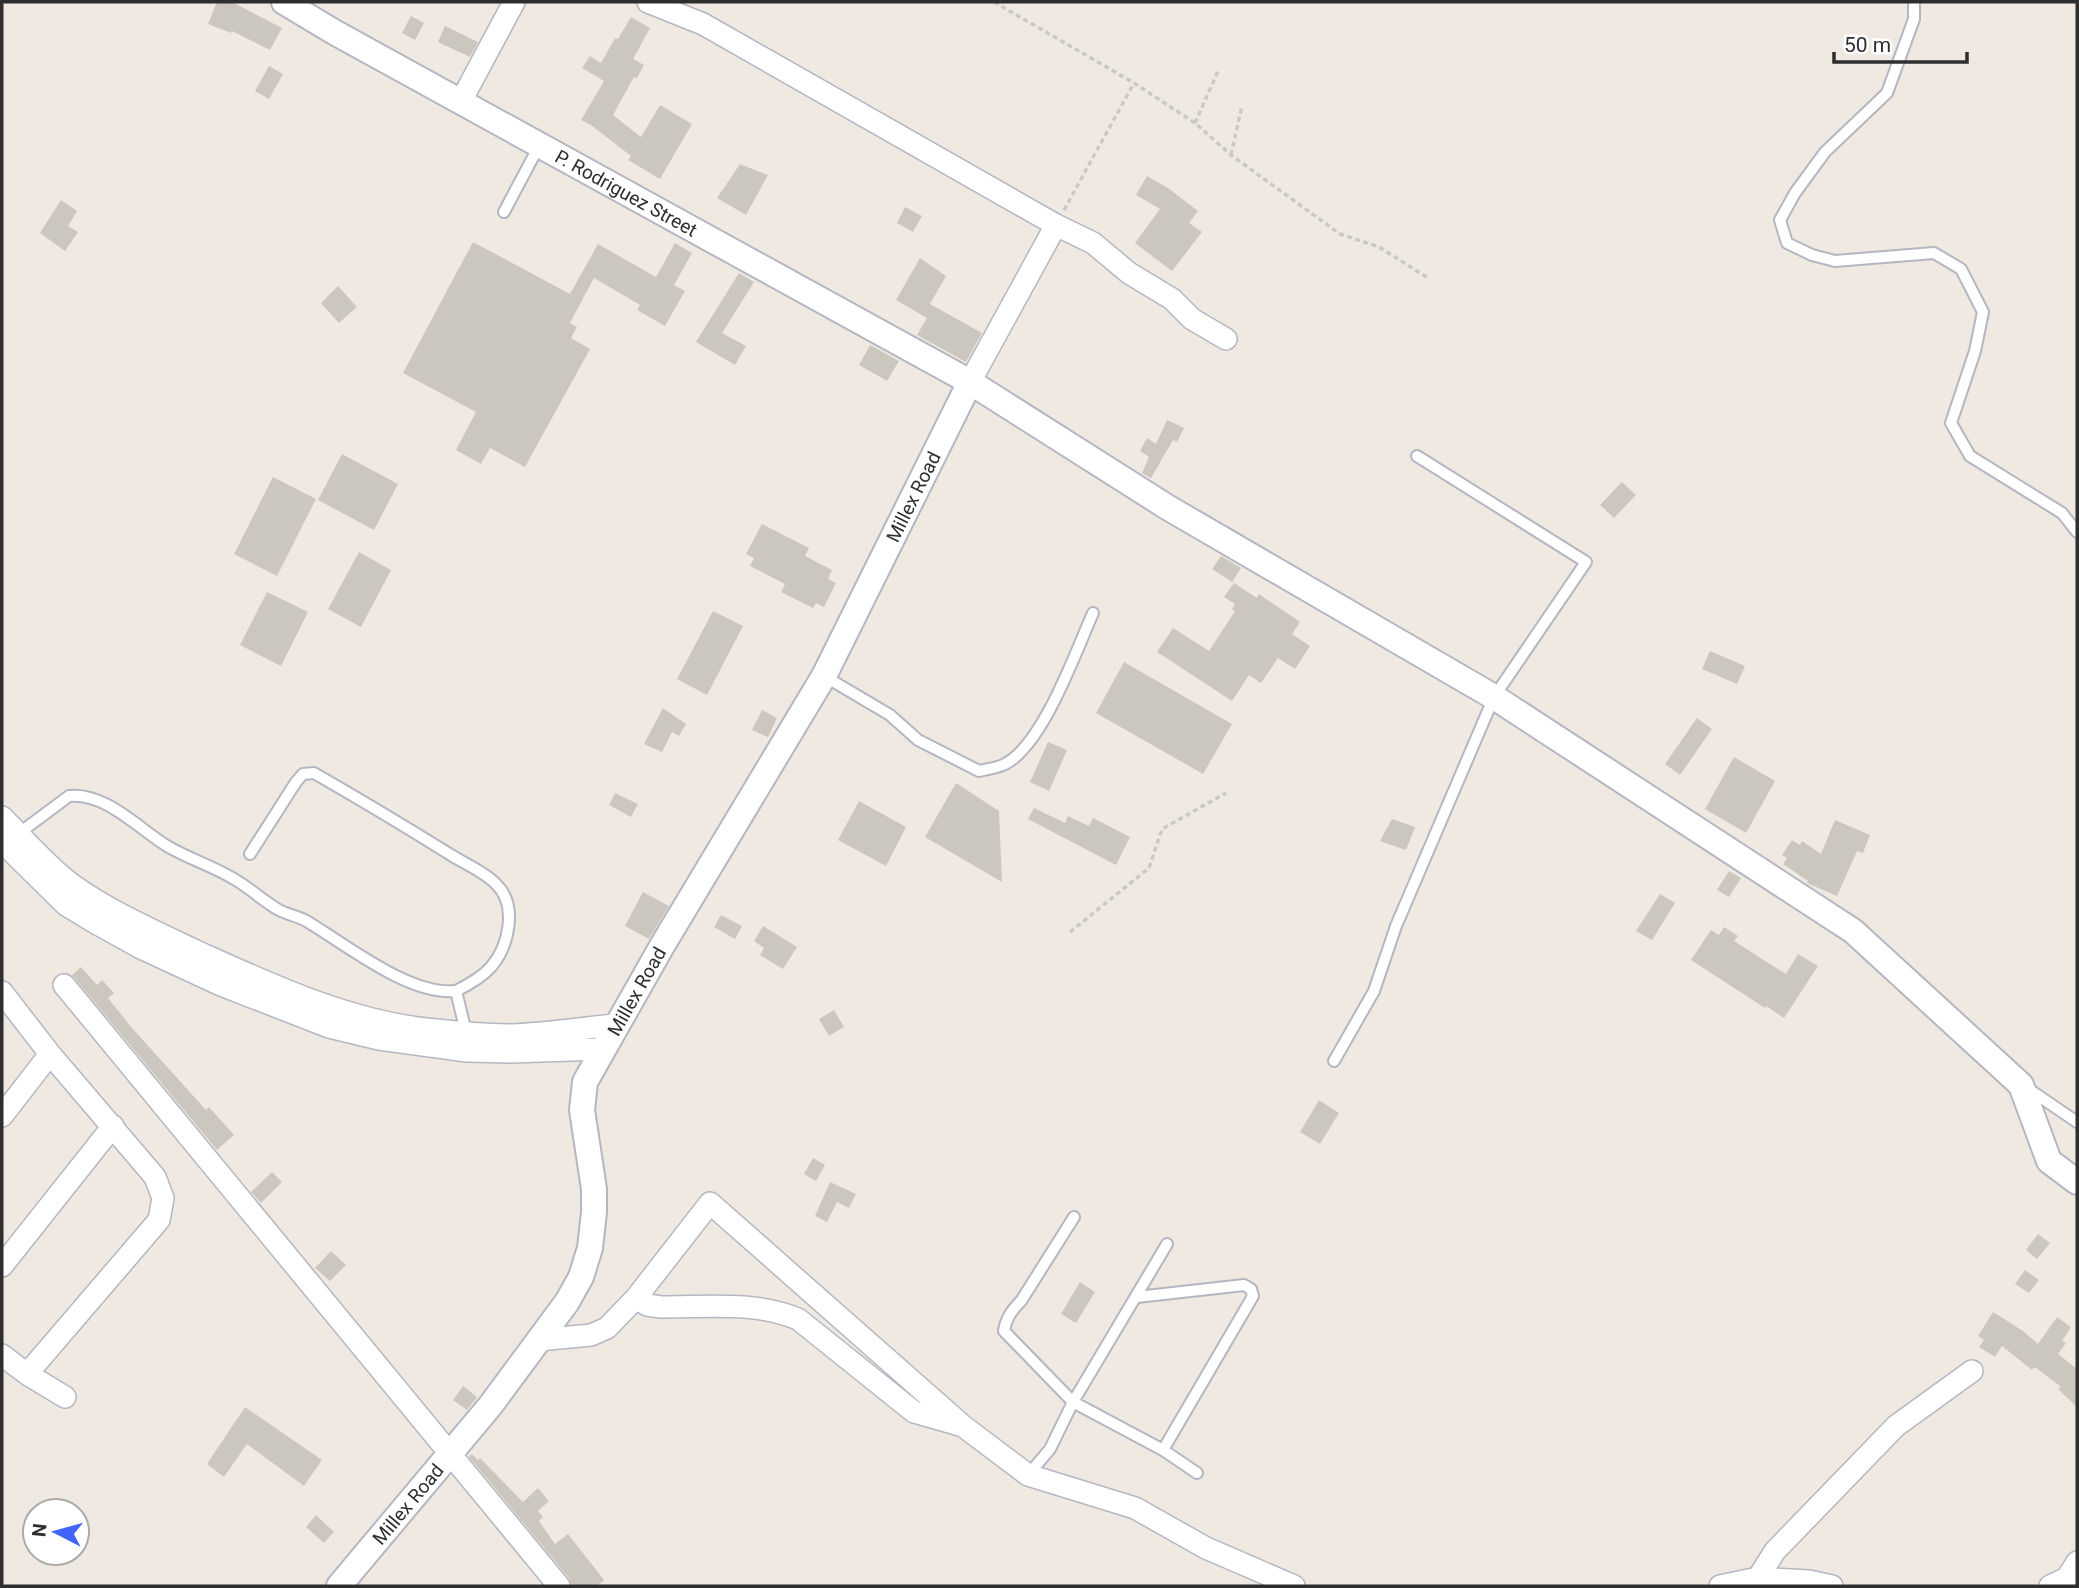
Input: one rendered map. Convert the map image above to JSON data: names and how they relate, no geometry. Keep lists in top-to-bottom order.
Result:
{
  "streets": {
    "street": ["P. Rodriguez Street", "Millex Road"]
  },
  "crossings": [
    ["P. Rodriguez Street", "Millex Road"]
  ],
  "scale_bar": "50 m",
  "north": "left"
}
